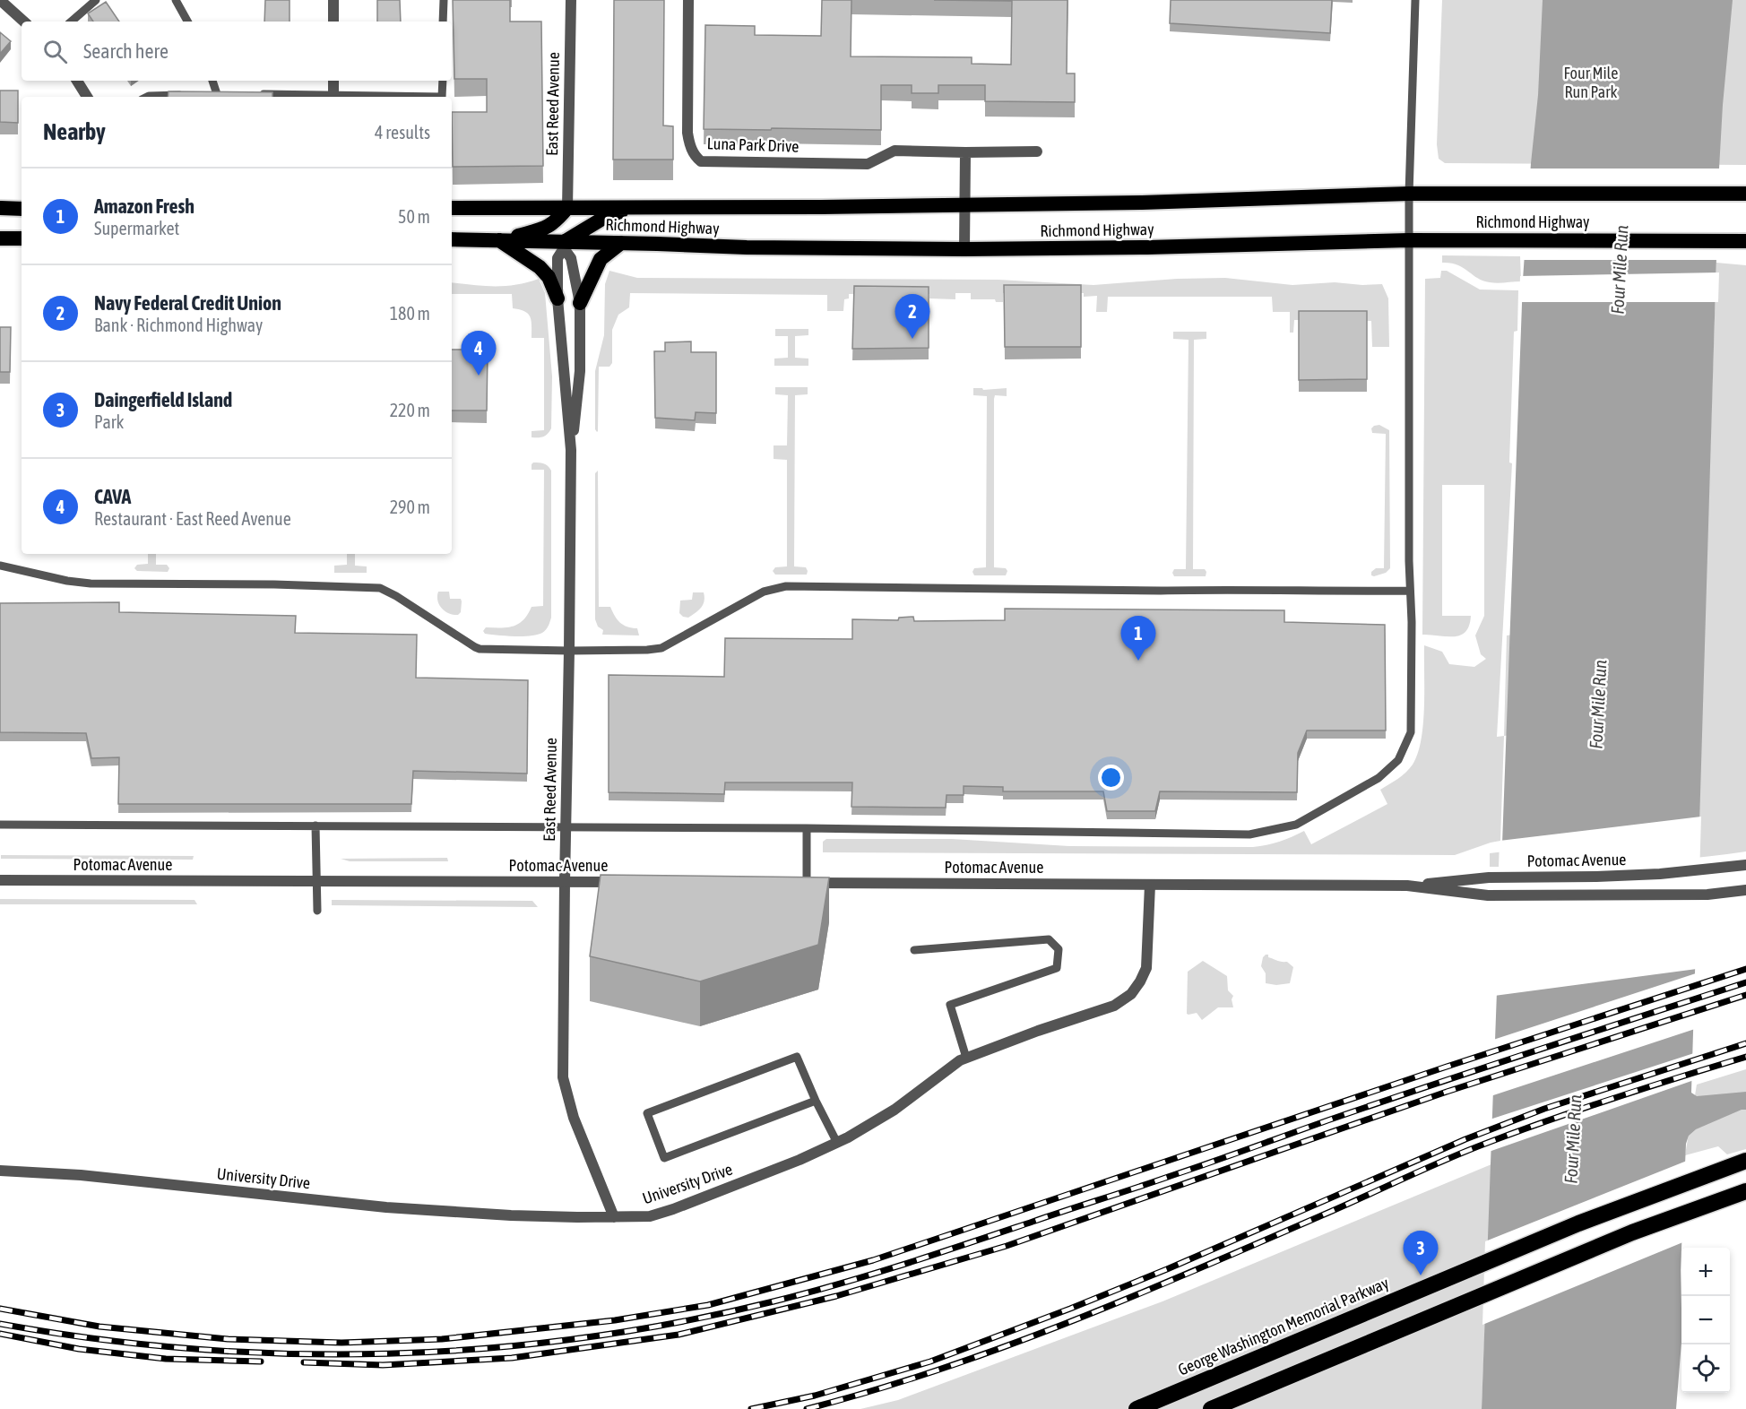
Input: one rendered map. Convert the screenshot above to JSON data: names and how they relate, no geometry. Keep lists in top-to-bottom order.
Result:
{
  "streets": {
    "highway": ["Richmond Highway", "George Washington Memorial Parkway"],
    "street": [
      "East Reed Avenue",
      "Luna Park Drive",
      "Potomac Avenue",
      "University Drive"
    ]
  },
  "crossings": [
    ["East Reed Avenue", "Richmond Highway"],
    ["East Reed Avenue", "Potomac Avenue"],
    ["East Reed Avenue", "University Drive"],
    ["Potomac Avenue", "University Drive"]
  ],
  "water": ["Four Mile Run"],
  "parks": ["Four Mile Run Park"],
  "page": {
    "search": "Search here",
    "heading": ["Nearby", "4 results"],
    "list": [
      {
        "mark": "1",
        "name": "Amazon Fresh",
        "note": "Supermarket",
        "value": "50 m"
      },
      {
        "mark": "2",
        "name": "Navy Federal Credit Union",
        "note": "Bank · Richmond Highway",
        "value": "180 m"
      },
      {
        "mark": "3",
        "name": "Daingerfield Island",
        "note": "Park",
        "value": "220 m"
      },
      {
        "mark": "4",
        "name": "CAVA",
        "note": "Restaurant · East Reed Avenue",
        "value": "290 m"
      }
    ],
    "pins": [
      "2",
      "4",
      "1",
      "3"
    ],
    "map_buttons": ["+", "−"]
  }
}
